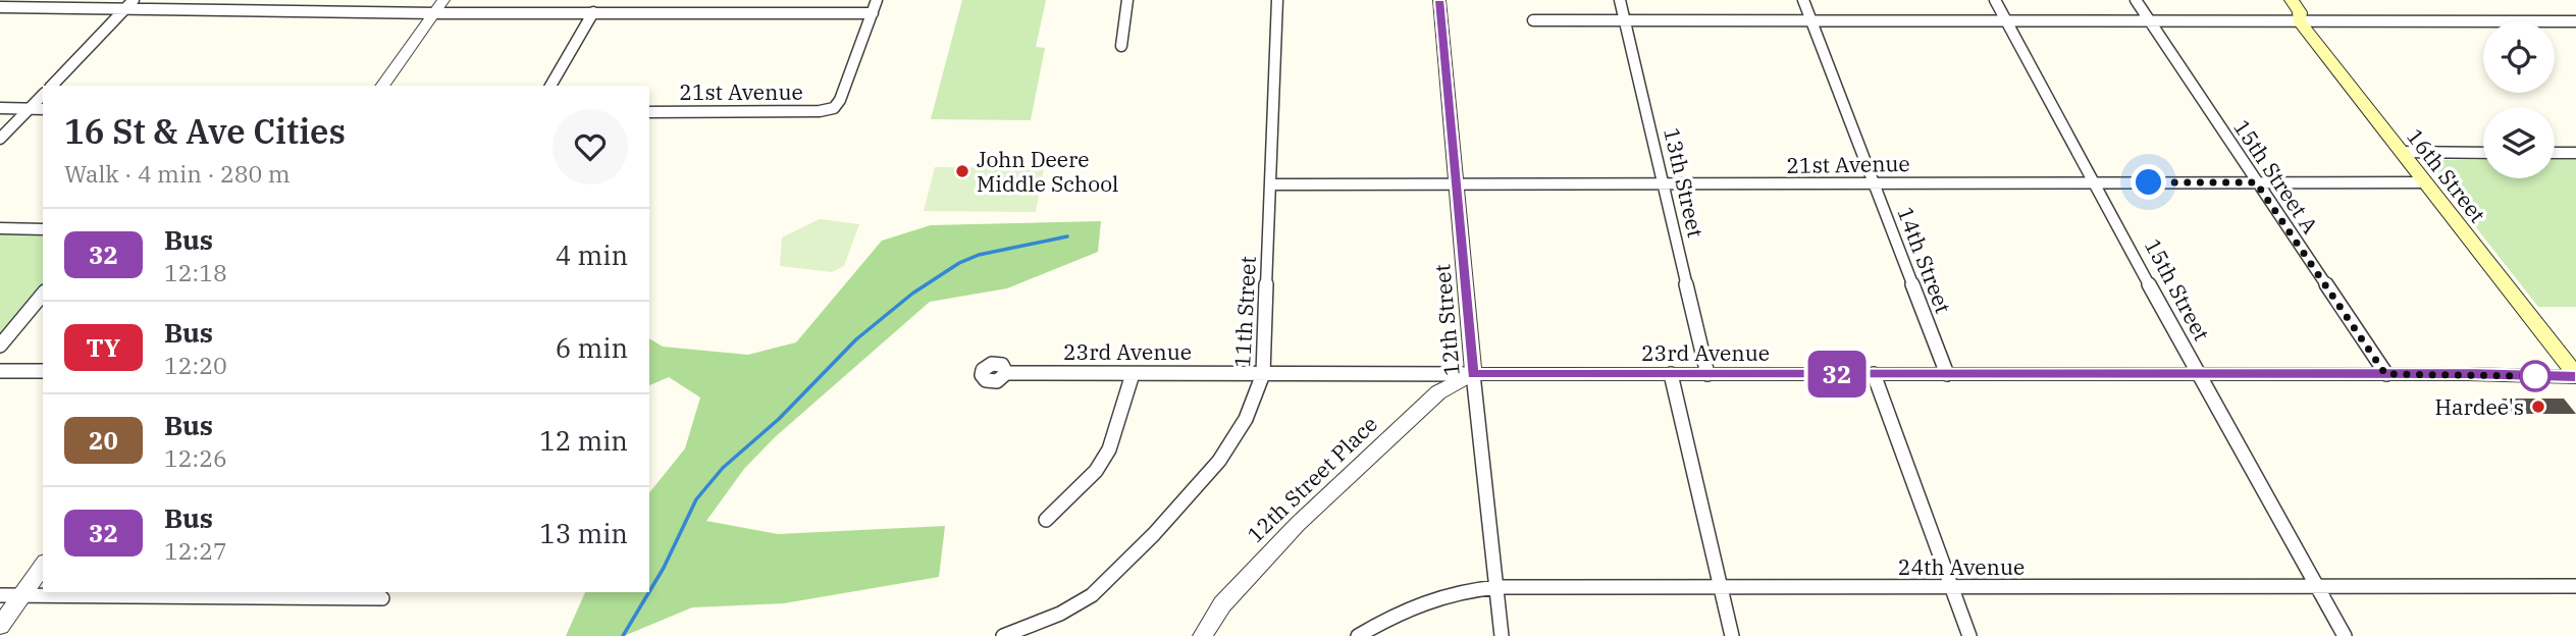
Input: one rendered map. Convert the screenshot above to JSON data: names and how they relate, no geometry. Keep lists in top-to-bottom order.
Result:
{
  "streets": {
    "main road": ["16th Street"],
    "street": [
      "21st Avenue",
      "15th Street A",
      "13th Street",
      "14th Street",
      "15th Street",
      "11th Street",
      "12th Street",
      "23rd Avenue",
      "12th Street Place",
      "24th Avenue"
    ]
  },
  "crossings": [
    ["21st Avenue", "16th Street"],
    ["21st Avenue", "15th Street A"],
    ["21st Avenue", "13th Street"],
    ["21st Avenue", "14th Street"],
    ["21st Avenue", "15th Street"],
    ["21st Avenue", "11th Street"],
    ["21st Avenue", "12th Street"],
    ["16th Street", "23rd Avenue"],
    ["15th Street A", "23rd Avenue"],
    ["13th Street", "23rd Avenue"],
    ["14th Street", "23rd Avenue"],
    ["15th Street", "23rd Avenue"],
    ["15th Street", "24th Avenue"],
    ["11th Street", "23rd Avenue"],
    ["12th Street", "23rd Avenue"],
    ["12th Street", "12th Street Place"],
    ["12th Street", "24th Avenue"],
    ["23rd Avenue", "12th Street Place"]
  ],
  "places": ["John Deere Middle School", "Hardee's"],
  "lines": ["bus line 32"],
  "page": {
    "on_map": "32",
    "heading": ["16 St & Ave Cities", "Walk · 4 min · 280 m"],
    "list": [
      {
        "mark": "32",
        "name": "Bus",
        "note": "12:18",
        "value": "4 min"
      },
      {
        "mark": "TY",
        "name": "Bus",
        "note": "12:20",
        "value": "6 min"
      },
      {
        "mark": "20",
        "name": "Bus",
        "note": "12:26",
        "value": "12 min"
      },
      {
        "mark": "32",
        "name": "Bus",
        "note": "12:27",
        "value": "13 min"
      }
    ]
  }
}
